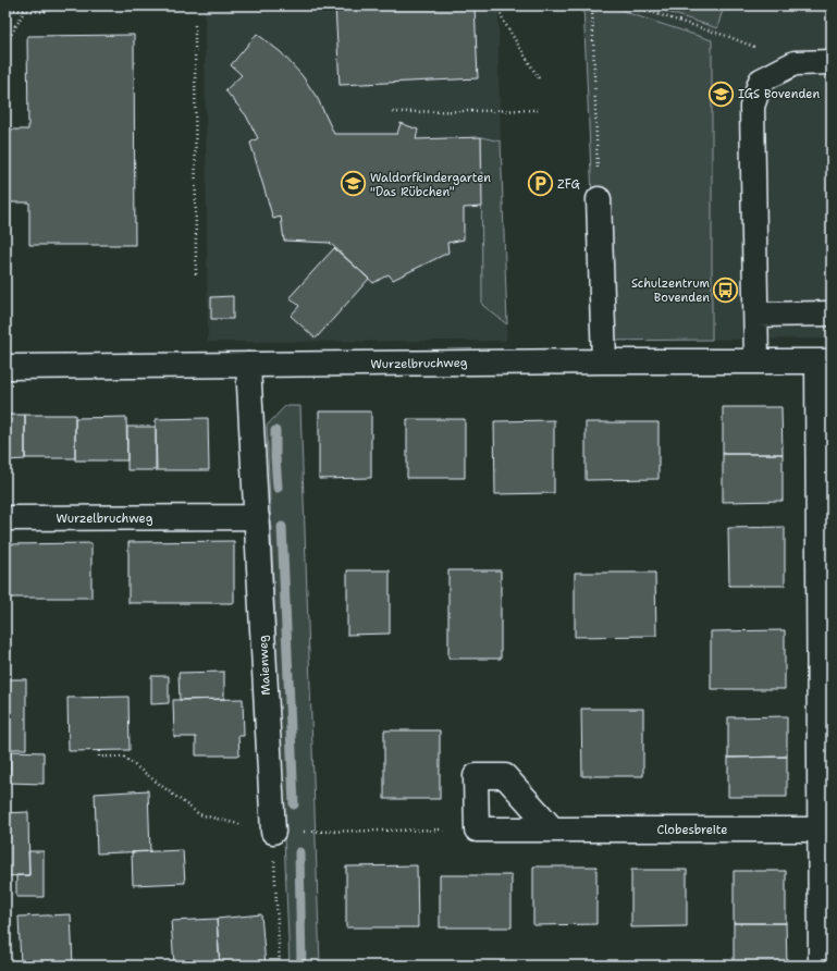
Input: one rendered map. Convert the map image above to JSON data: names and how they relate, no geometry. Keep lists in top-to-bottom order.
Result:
{
  "streets": {
    "street": ["Wurzelbruchweg", "Maienweg", "Clobesbreite"]
  },
  "crossings": [
    ["Wurzelbruchweg", "Maienweg"]
  ],
  "places": {
    "school or university": ["IGS Bovenden", "Waldorfkindergarten \"Das Rübchen\""],
    "parking": ["ZFG"],
    "bus stop": ["Schulzentrum Bovenden"]
  }
}
